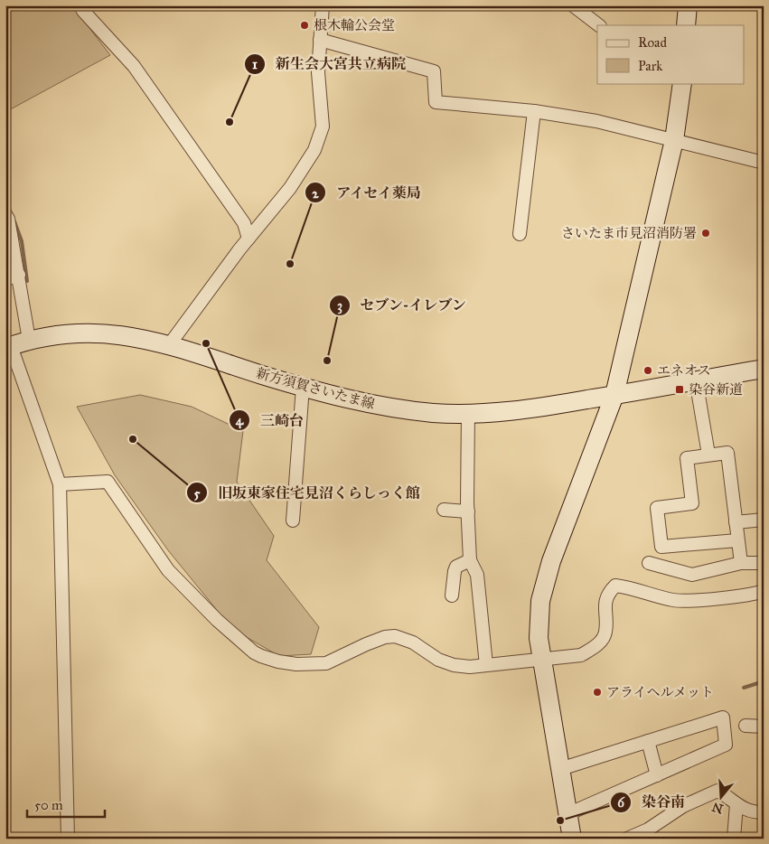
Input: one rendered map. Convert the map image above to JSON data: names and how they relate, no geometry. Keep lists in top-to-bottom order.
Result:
{
  "streets": {
    "street": ["新方須賀さいたま線"]
  },
  "places": {
    "other": [
      "根木輪公会堂",
      "新生会大宮共立病院",
      "さいたま市見沼消防署",
      "アイセイ薬局",
      "三崎台",
      "セブン-イレブン",
      "エネオス",
      "旧坂東家住宅見沼くらしっく館",
      "アライヘルメット",
      "染谷南"
    ],
    "transit": ["染谷新道"]
  },
  "legend": ["Road", "Park"],
  "scale_bar": "50 m",
  "north": "bottom"
}
